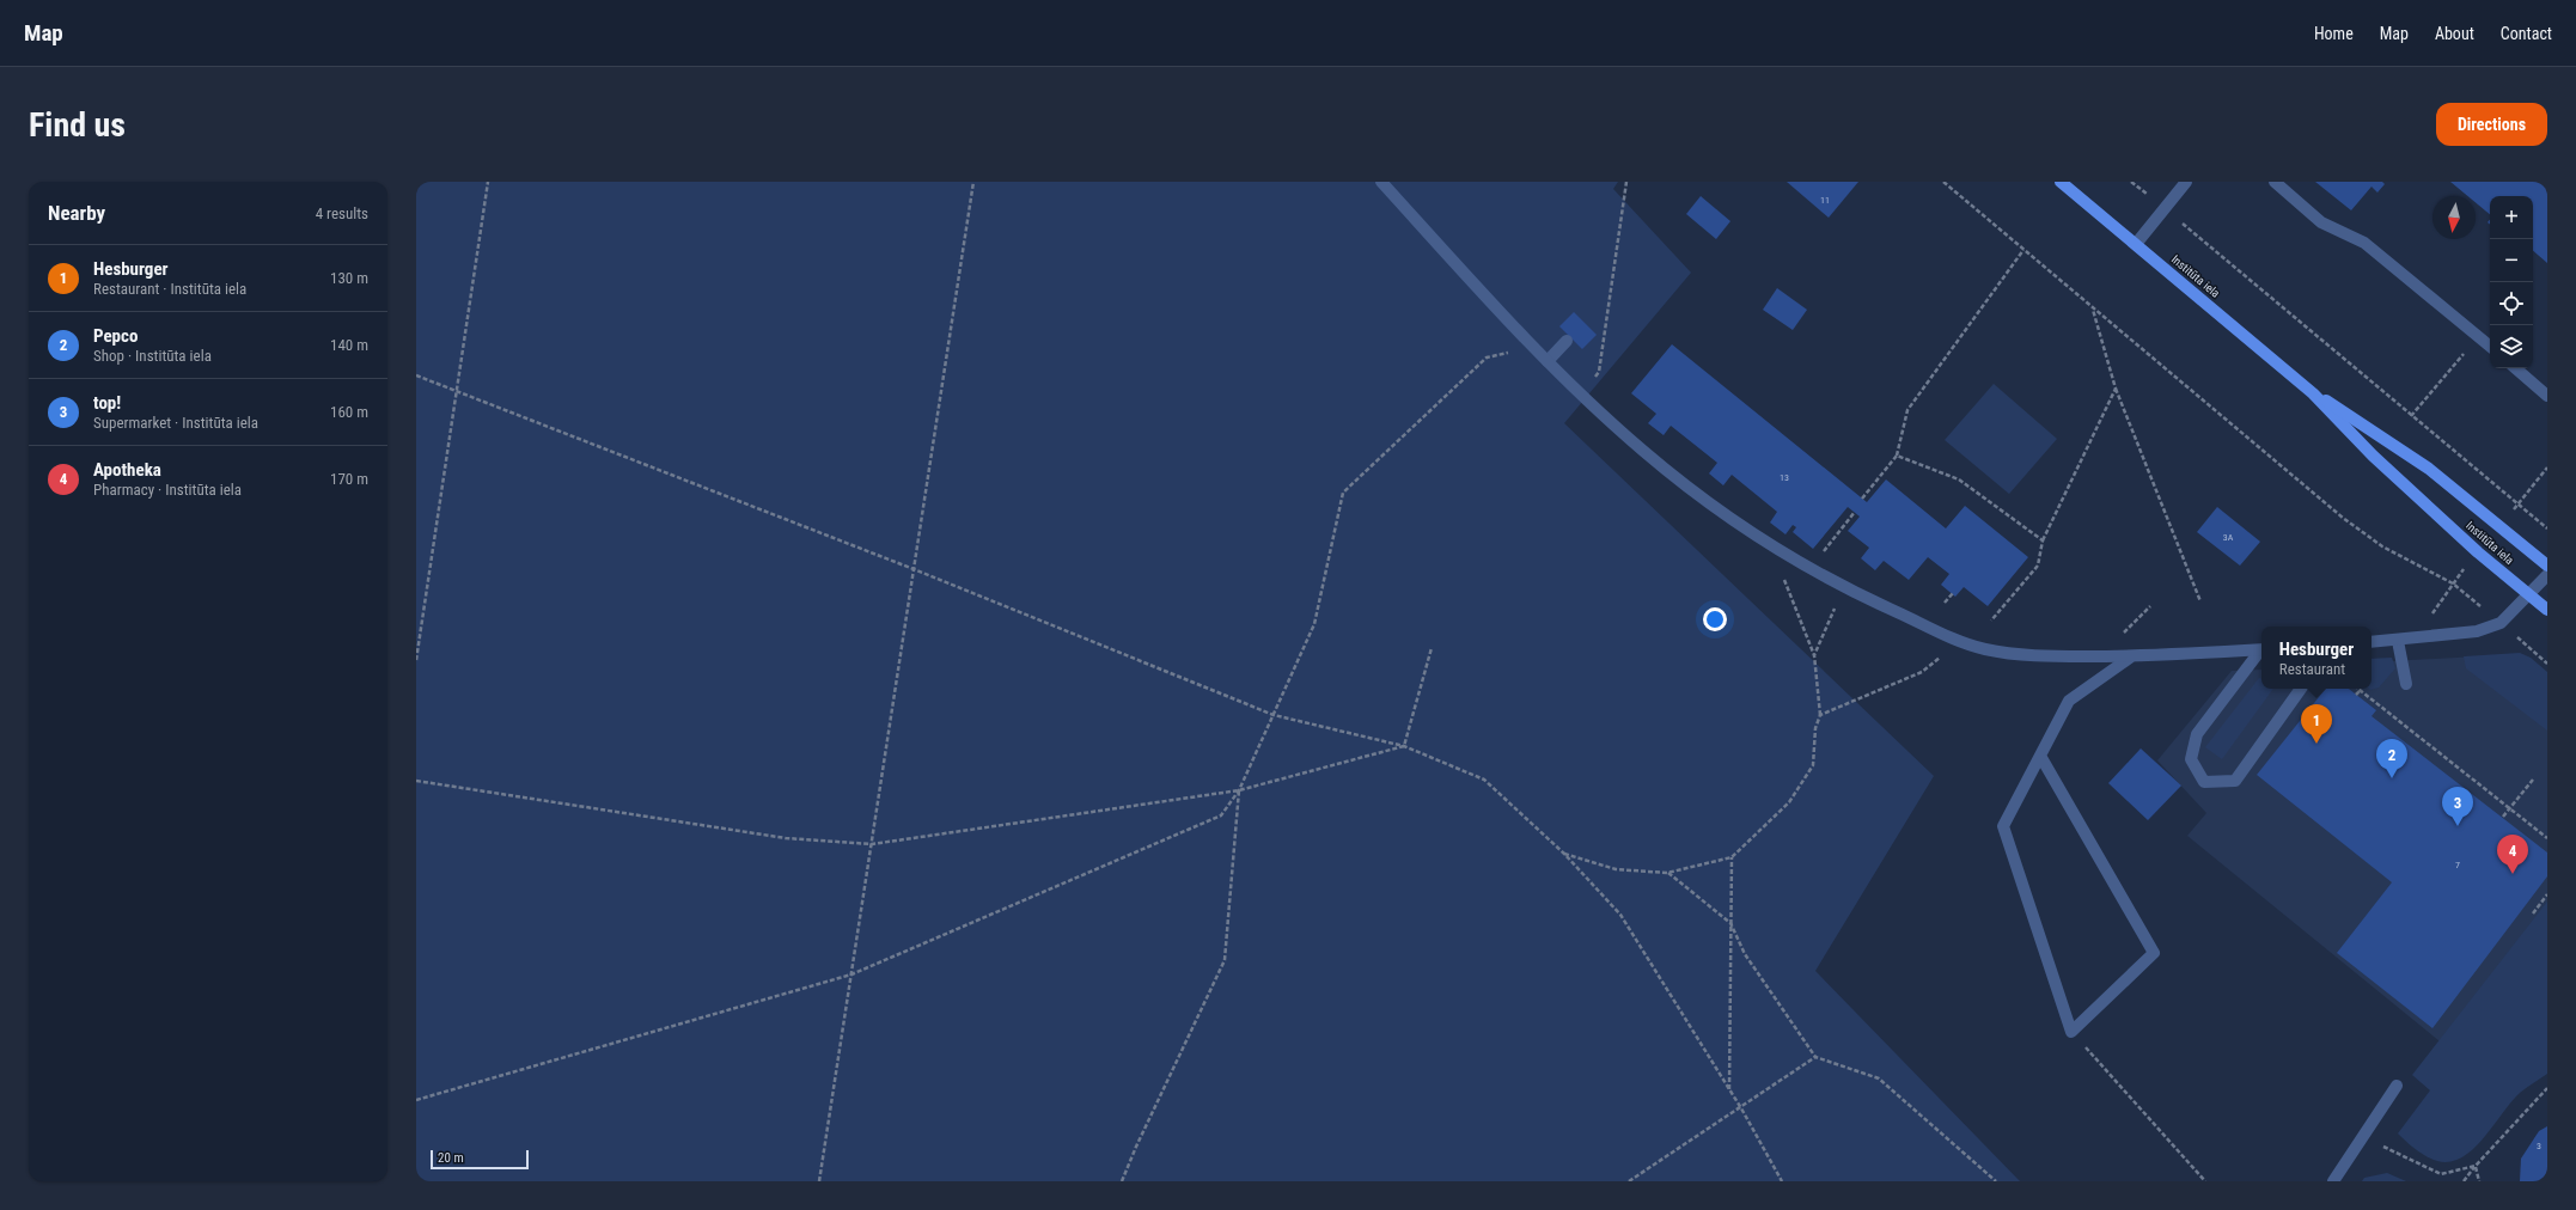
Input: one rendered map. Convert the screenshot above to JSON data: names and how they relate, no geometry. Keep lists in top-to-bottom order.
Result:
{
  "streets": {
    "main road": ["Institūta iela"]
  },
  "house_numbers": [
    "11",
    "13",
    "3A",
    "7",
    "3"
  ],
  "scale_bar": "20 m",
  "north": "bottom",
  "page": {
    "header": "Map",
    "nav": [
      "Home",
      "Map",
      "About",
      "Contact"
    ],
    "buttons": "Directions",
    "title": "Find us",
    "heading": ["Nearby", "4 results"],
    "map_buttons": ["+", "−"],
    "list": [
      {
        "mark": "1",
        "name": "Hesburger",
        "note": "Restaurant · Institūta iela",
        "value": "130 m"
      },
      {
        "mark": "2",
        "name": "Pepco",
        "note": "Shop · Institūta iela",
        "value": "140 m"
      },
      {
        "mark": "3",
        "name": "top!",
        "note": "Supermarket · Institūta iela",
        "value": "160 m"
      },
      {
        "mark": "4",
        "name": "Apotheka",
        "note": "Pharmacy · Institūta iela",
        "value": "170 m"
      }
    ],
    "popup": ["Hesburger", "Restaurant"],
    "pins": [
      "1",
      "2",
      "3",
      "4"
    ],
    "scale": "20 m"
  }
}
